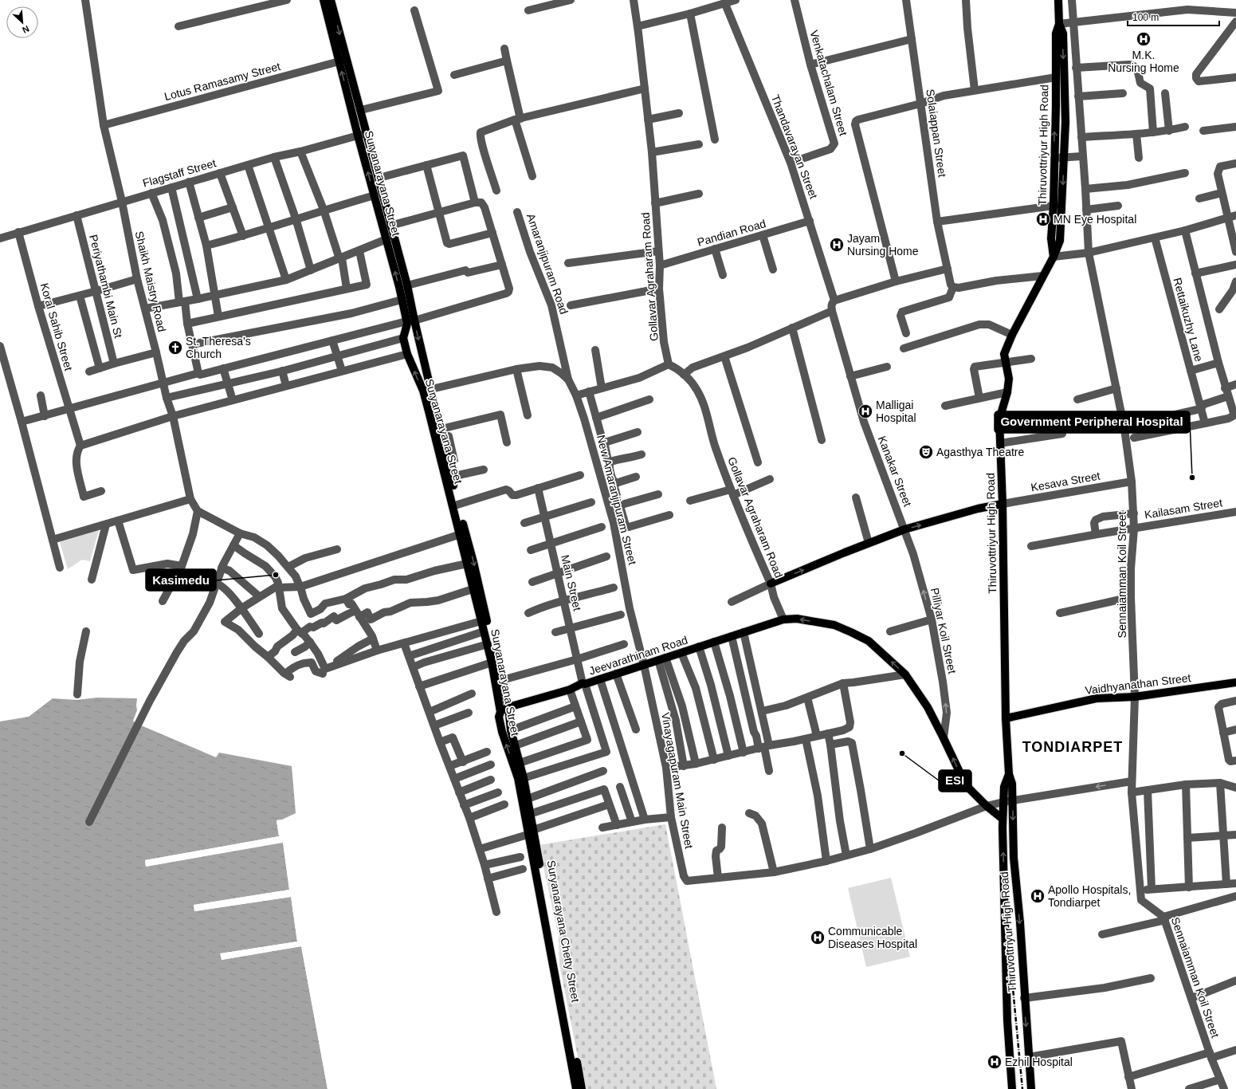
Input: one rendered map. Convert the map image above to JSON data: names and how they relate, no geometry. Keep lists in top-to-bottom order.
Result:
{
  "streets": {
    "main road": [
      "Thiruvottriyur High Road",
      "Suryanarayana Street",
      "Jeevarathinam Road",
      "Vaidhyanathan Street",
      "Suryanarayana Chetty Street"
    ],
    "street": [
      "Lotus Ramasamy Street",
      "Venkatachalam Street",
      "Solaiappan Street",
      "Thandavarayan Street",
      "Flagstaff Street",
      "Pandian Road",
      "Amaranjipuram Road",
      "Gollavar Agraharam Road",
      "Shaikh Maistry Road",
      "Periyathambi Main St",
      "Rettaikuzhy Lane",
      "Koral Sahib Street",
      "Kanakar Street",
      "Kesava Street",
      "New Amaranjipuram Street",
      "Kailasam Street",
      "Sennaiamman Koil Street",
      "Main Street",
      "Pilliyar Koil Street",
      "Vinayagapuram Main Street"
    ]
  },
  "crossings": [
    ["Lotus Ramasamy Street", "Suryanarayana Street"],
    ["Lotus Ramasamy Street", "Shaikh Maistry Road"],
    ["Venkatachalam Street", "Thandavarayan Street"],
    ["Thiruvottriyur High Road", "Kesava Street"],
    ["Thiruvottriyur High Road", "Jeevarathinam Road"],
    ["Thiruvottriyur High Road", "Vaidhyanathan Street"],
    ["Thandavarayan Street", "Pandian Road"],
    ["Flagstaff Street", "Suryanarayana Street"],
    ["Flagstaff Street", "Shaikh Maistry Road"],
    ["Flagstaff Street", "Periyathambi Main St"],
    ["Flagstaff Street", "Koral Sahib Street"],
    ["Suryanarayana Street", "Main Street"],
    ["Suryanarayana Street", "Jeevarathinam Road"],
    ["Suryanarayana Street", "Suryanarayana Chetty Street"],
    ["Pandian Road", "Gollavar Agraharam Road"],
    ["Amaranjipuram Road", "New Amaranjipuram Street"],
    ["Gollavar Agraharam Road", "Jeevarathinam Road"],
    ["Kanakar Street", "Pilliyar Koil Street"],
    ["Kesava Street", "Sennaiamman Koil Street"],
    ["New Amaranjipuram Street", "Jeevarathinam Road"],
    ["New Amaranjipuram Street", "Vinayagapuram Main Street"],
    ["Kailasam Street", "Sennaiamman Koil Street"],
    ["Sennaiamman Koil Street", "Vaidhyanathan Street"],
    ["Main Street", "Jeevarathinam Road"],
    ["Main Street", "Suryanarayana Chetty Street"],
    ["Pilliyar Koil Street", "Jeevarathinam Road"],
    ["Jeevarathinam Road", "Vinayagapuram Main Street"]
  ],
  "one_way": ["Pilliyar Koil Street"],
  "districts": ["TONDIARPET"],
  "places": {
    "hospital": [
      "M.K. Nursing Home",
      "MN Eye Hospital",
      "Jayam Nursing Home",
      "Malligai Hospital",
      "Apollo Hospitals, Tondiarpet",
      "Communicable Diseases Hospital",
      "Ezhil Hospital"
    ],
    "church": ["St. Theresa's Church"],
    "theatre": ["Agasthya Theatre"],
    "other": ["Government Peripheral Hospital", "Kasimedu", "ESI"]
  },
  "scale_bar": "100 m",
  "north": "bottom right"
}
